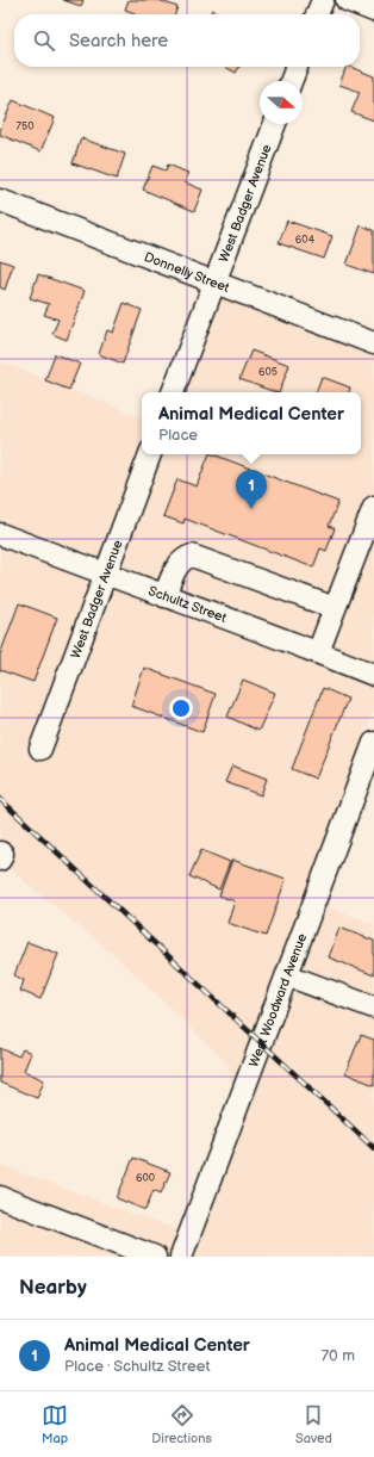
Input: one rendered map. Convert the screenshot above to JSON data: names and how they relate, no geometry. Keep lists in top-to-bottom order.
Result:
{
  "streets": {
    "street": [
      "West Badger Avenue",
      "Donnelly Street",
      "Schultz Street",
      "West Woodward Avenue"
    ]
  },
  "crossings": [
    ["West Badger Avenue", "Donnelly Street"],
    ["West Badger Avenue", "Schultz Street"]
  ],
  "house_numbers": [
    "750",
    "604",
    "605",
    "600"
  ],
  "north": "right",
  "page": {
    "search": "Search here",
    "popup": ["Animal Medical Center", "Place"],
    "pins": "1",
    "heading": "Nearby",
    "list": [
      {
        "mark": "1",
        "name": "Animal Medical Center",
        "note": "Place · Schultz Street",
        "value": "70 m"
      }
    ],
    "nav": ["Map", "Directions", "Saved"]
  }
}
